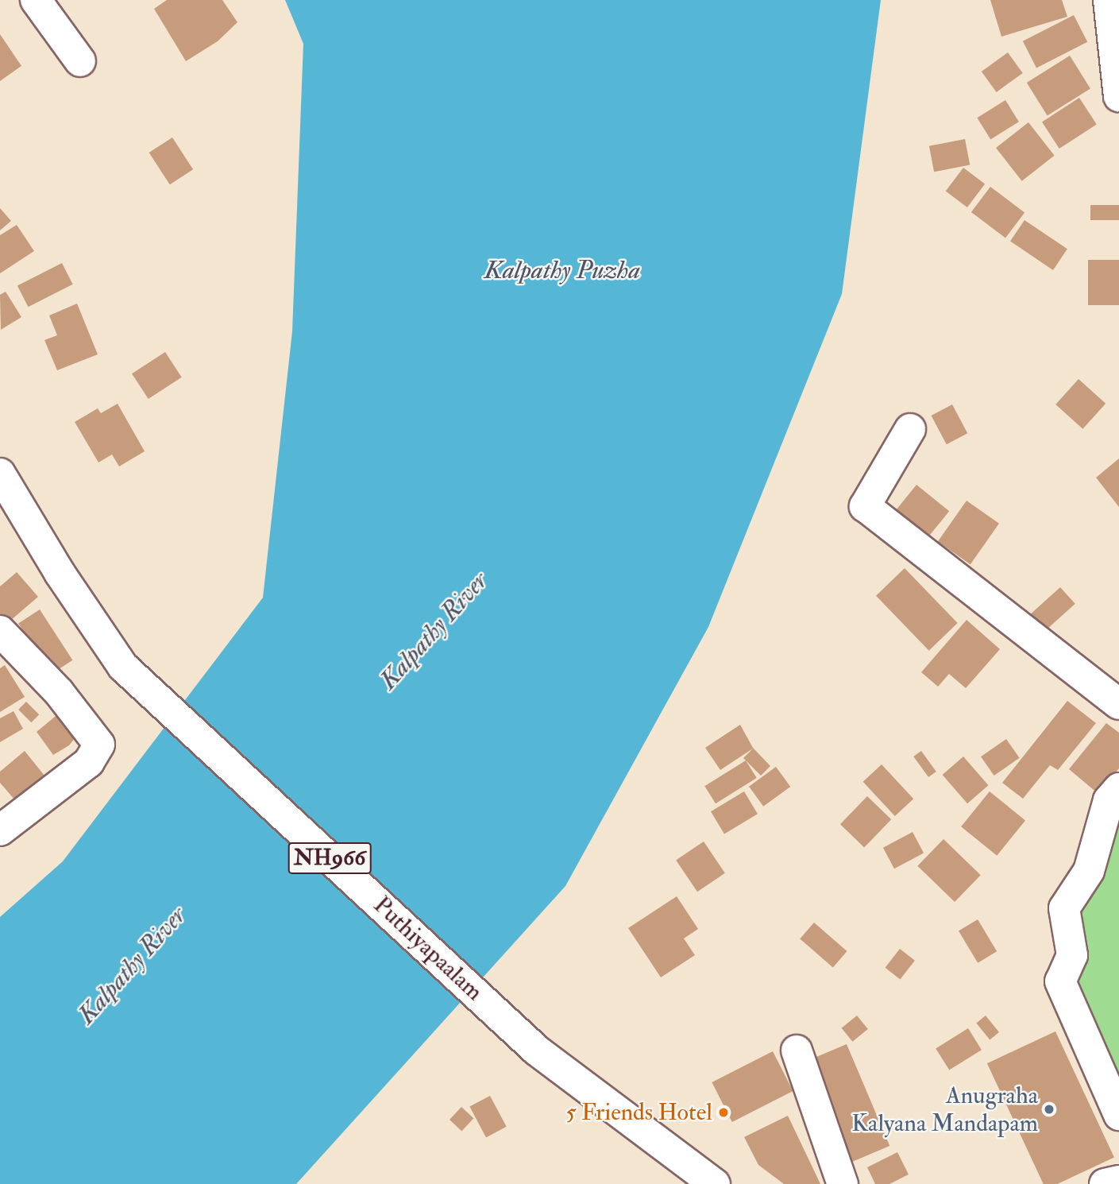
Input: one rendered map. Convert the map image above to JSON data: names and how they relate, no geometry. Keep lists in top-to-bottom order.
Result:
{
  "streets": {
    "main road": ["NH966", "Puthiyapaalam"]
  },
  "water": ["Kalpathy Puzha", "Kalpathy River"],
  "places": ["Anugraha Kalyana Mandapam", "5 Friends Hotel"]
}
